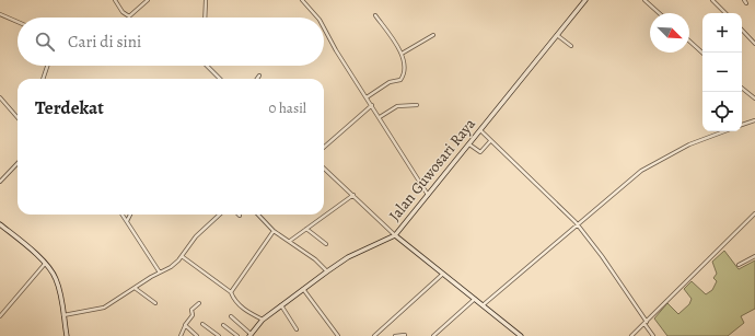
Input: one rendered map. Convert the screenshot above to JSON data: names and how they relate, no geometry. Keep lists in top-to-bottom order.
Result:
{
  "streets": {
    "street": ["Jalan Guwosari Raya"]
  },
  "north": "bottom right",
  "page": {
    "map_buttons": ["+", "−"],
    "search": "Cari di sini",
    "heading": ["Terdekat", "0 hasil"]
  }
}
